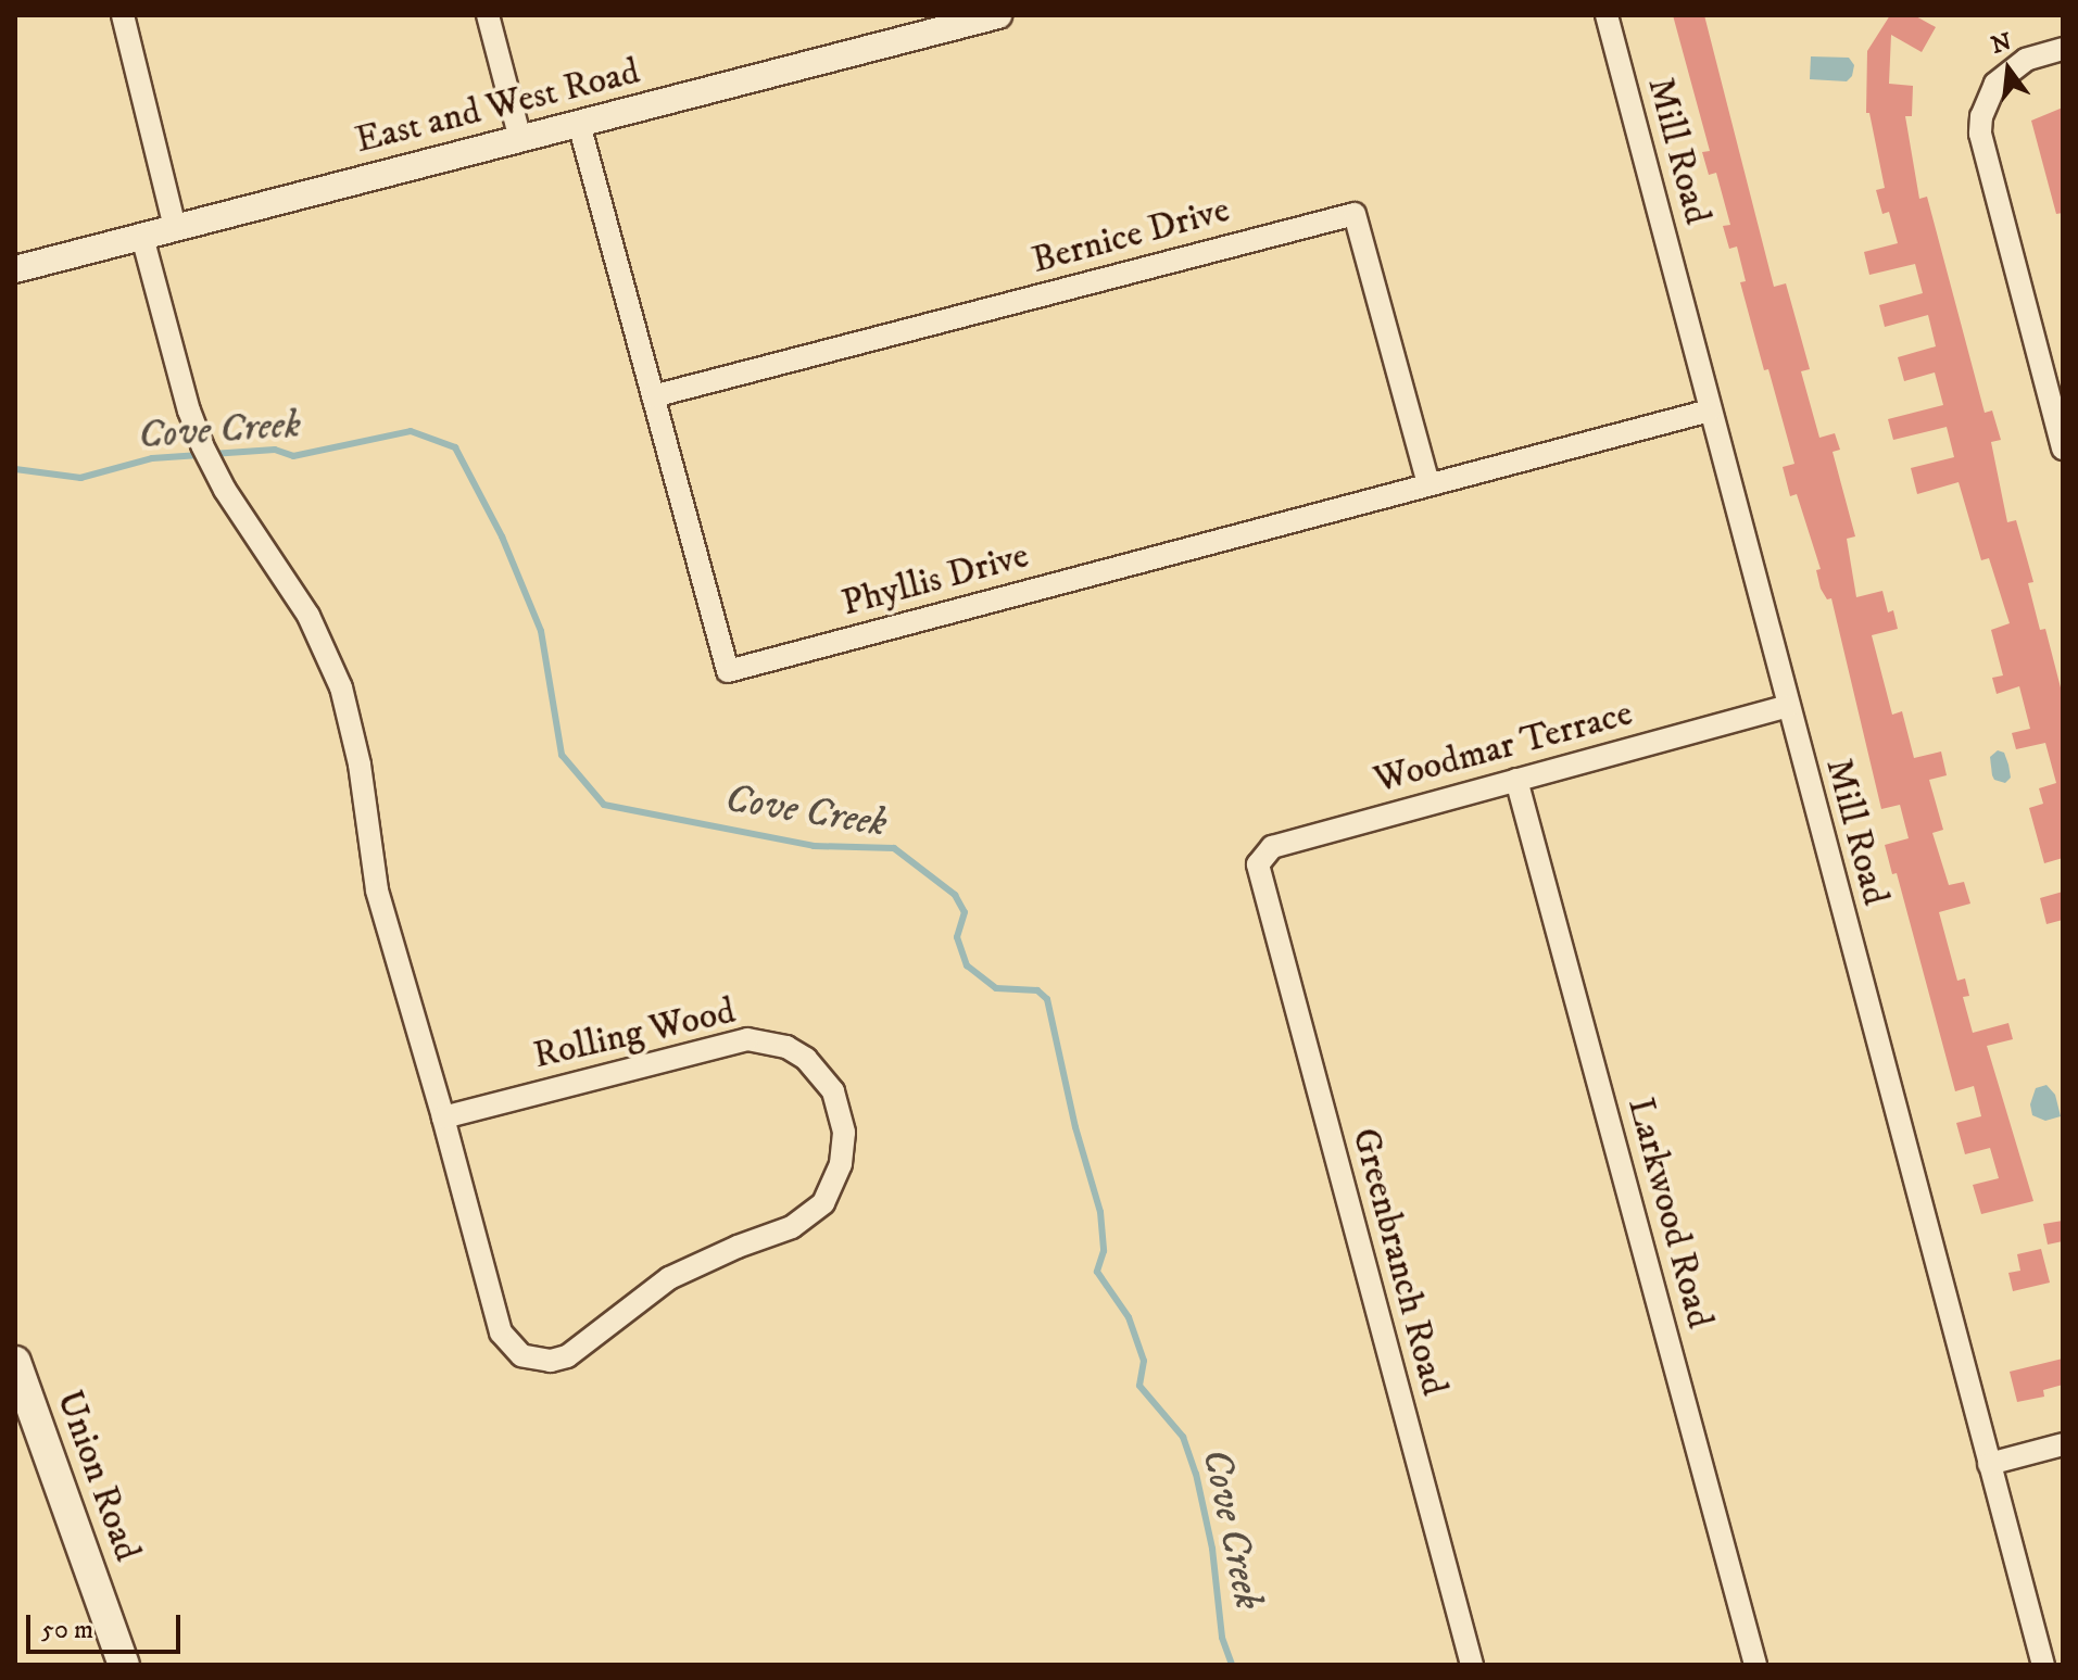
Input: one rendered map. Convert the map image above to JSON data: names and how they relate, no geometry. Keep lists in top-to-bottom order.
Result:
{
  "streets": {
    "main road": ["Union Road"],
    "street": [
      "East and West Road",
      "Mill Road",
      "Bernice Drive",
      "Phyllis Drive",
      "Woodmar Terrace",
      "Rolling Wood",
      "Larkwood Road",
      "Greenbranch Road"
    ]
  },
  "crossings": [
    ["East and West Road", "Phyllis Drive"],
    ["East and West Road", "Rolling Wood"],
    ["Mill Road", "Phyllis Drive"],
    ["Mill Road", "Woodmar Terrace"],
    ["Bernice Drive", "Phyllis Drive"],
    ["Woodmar Terrace", "Larkwood Road"],
    ["Woodmar Terrace", "Greenbranch Road"]
  ],
  "water": ["Cove Creek"],
  "scale_bar": "50 m",
  "north": "top"
}
